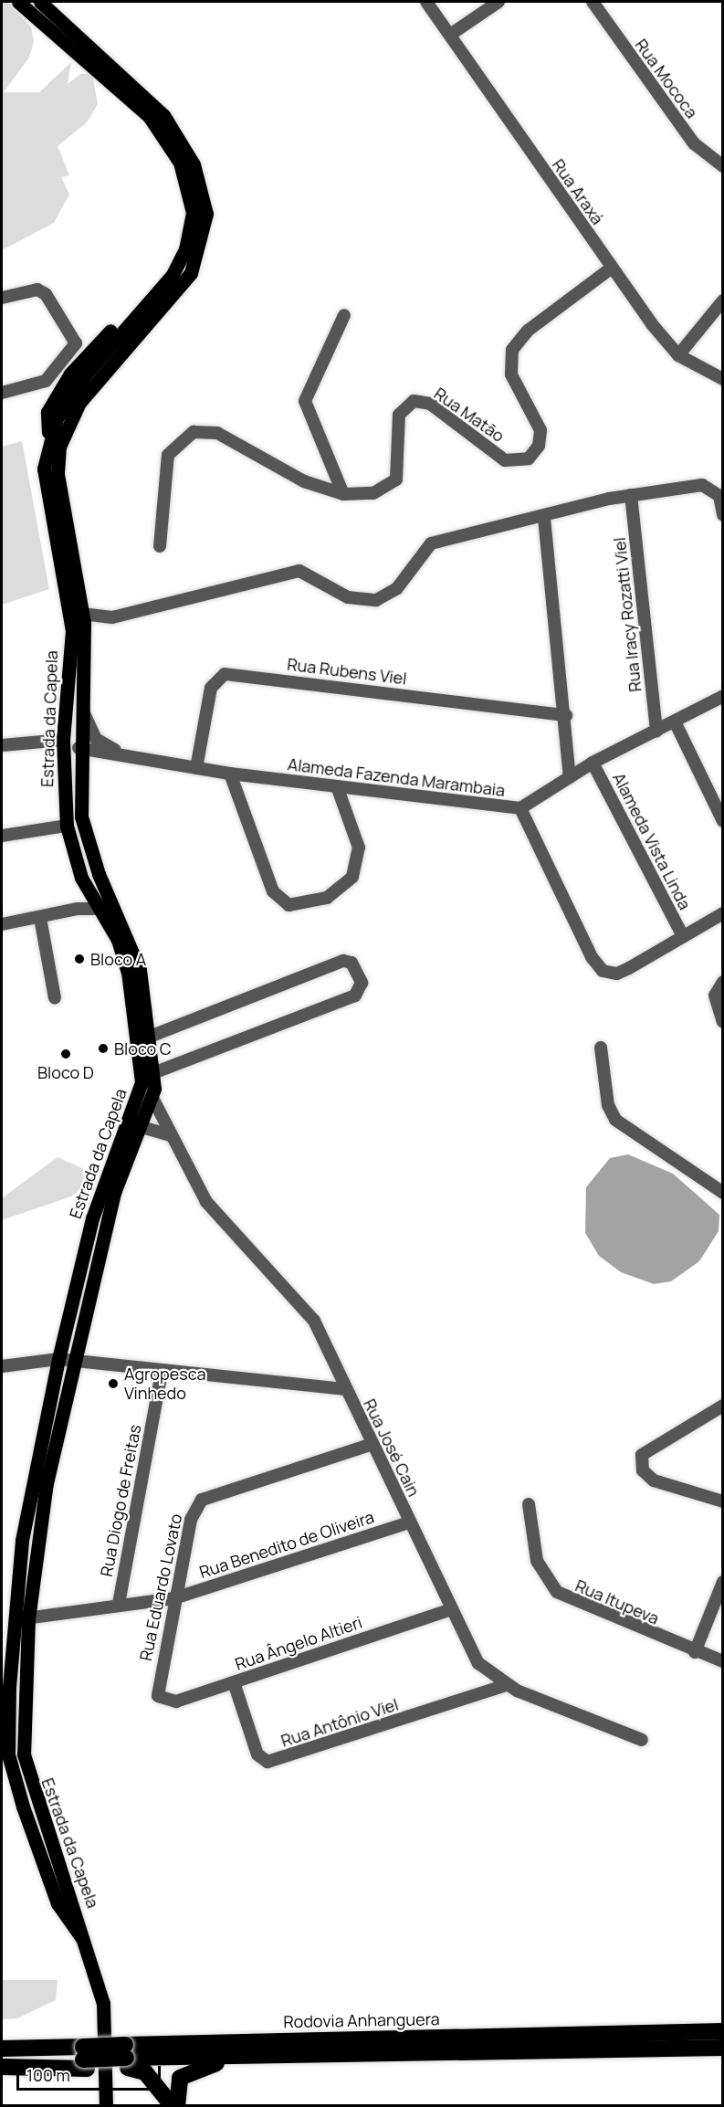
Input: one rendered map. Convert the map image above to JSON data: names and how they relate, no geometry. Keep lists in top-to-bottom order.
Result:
{
  "streets": {
    "highway": ["Rodovia Anhanguera"],
    "main road": ["Estrada da Capela"],
    "street": [
      "Rua Mococa",
      "Rua Araxá",
      "Rua Matão",
      "Rua Iracy Rozatti Viel",
      "Rua Rubens Viel",
      "Alameda Fazenda Marambaia",
      "Alameda Vista Linda",
      "Rua José Cain",
      "Rua Diogo de Freitas",
      "Rua Benedito de Oliveira",
      "Rua Eduardo Lovato",
      "Rua Itupeva",
      "Rua Ângelo Altieri",
      "Rua Antônio Viel"
    ]
  },
  "crossings": [
    ["Rua Araxá", "Rua Matão"],
    ["Rua Iracy Rozatti Viel", "Alameda Fazenda Marambaia"],
    ["Rua Rubens Viel", "Alameda Fazenda Marambaia"],
    ["Estrada da Capela", "Alameda Fazenda Marambaia"],
    ["Estrada da Capela", "Rua José Cain"],
    ["Estrada da Capela", "Rua Benedito de Oliveira"],
    ["Alameda Fazenda Marambaia", "Alameda Vista Linda"],
    ["Rua José Cain", "Rua Benedito de Oliveira"],
    ["Rua José Cain", "Rua Eduardo Lovato"],
    ["Rua José Cain", "Rua Ângelo Altieri"],
    ["Rua José Cain", "Rua Antônio Viel"],
    ["Rua Diogo de Freitas", "Rua Benedito de Oliveira"],
    ["Rua Benedito de Oliveira", "Rua Eduardo Lovato"],
    ["Rua Eduardo Lovato", "Rua Ângelo Altieri"],
    ["Rua Ângelo Altieri", "Rua Antônio Viel"]
  ],
  "places": [
    "Bloco A",
    "Bloco C",
    "Bloco D",
    "Agropesca Vinhedo"
  ],
  "scale_bar": "100 m"
}
